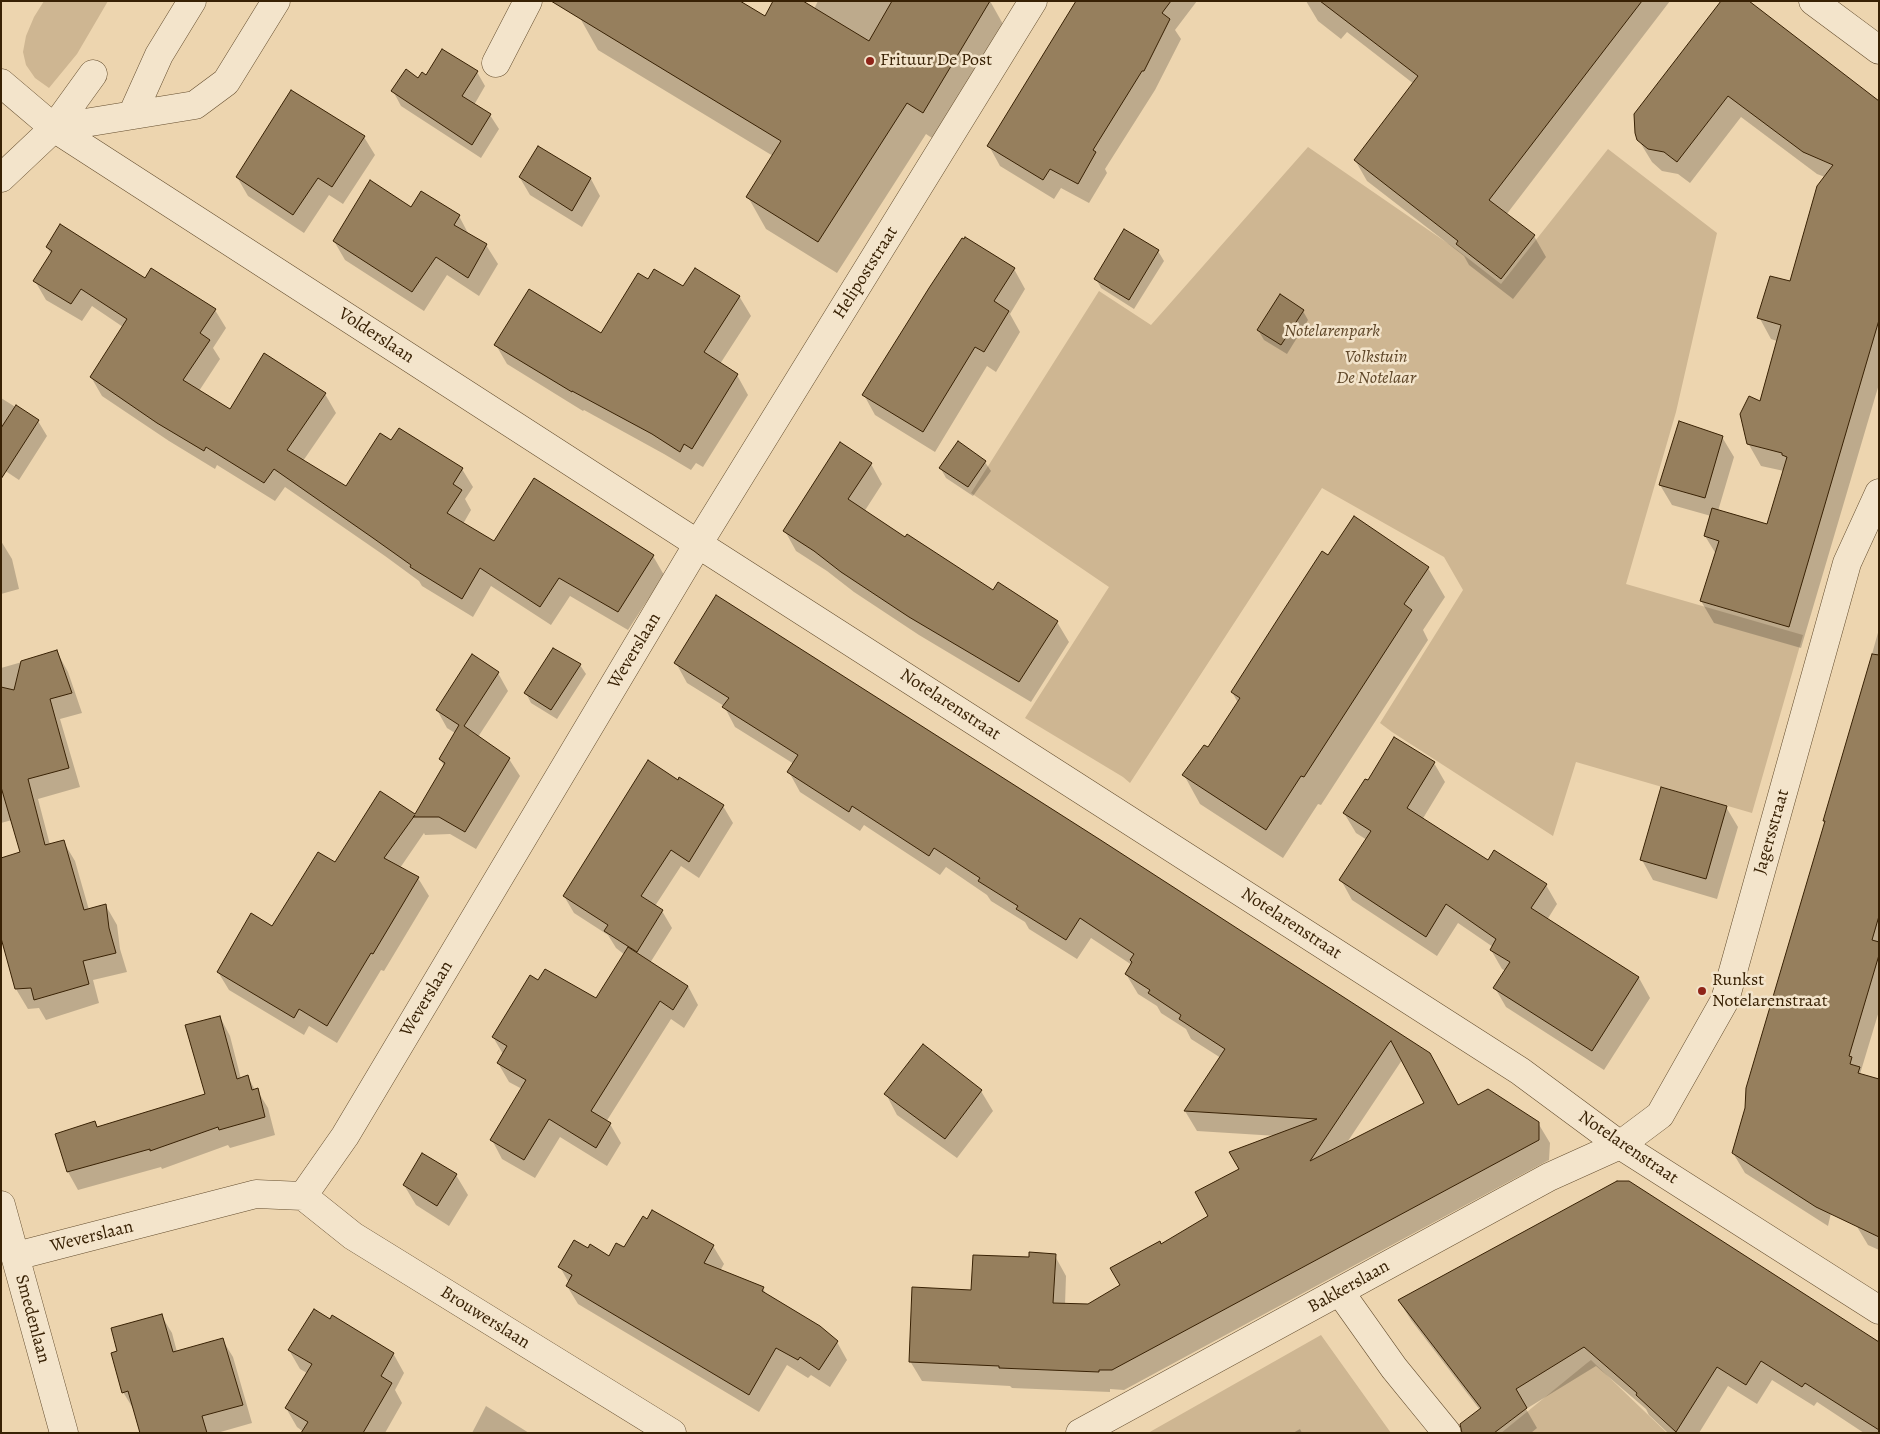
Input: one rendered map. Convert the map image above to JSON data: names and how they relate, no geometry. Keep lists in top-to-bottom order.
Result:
{
  "streets": {
    "street": [
      "Helipoststraat",
      "Volderslaan",
      "Weverslaan",
      "Notelarenstraat",
      "Jagersstraat",
      "Bakkerslaan",
      "Brouwerslaan",
      "Smedenlaan"
    ]
  },
  "crossings": [
    ["Helipoststraat", "Volderslaan"],
    ["Helipoststraat", "Weverslaan"],
    ["Helipoststraat", "Notelarenstraat"],
    ["Volderslaan", "Weverslaan"],
    ["Volderslaan", "Notelarenstraat"],
    ["Weverslaan", "Notelarenstraat"],
    ["Weverslaan", "Brouwerslaan"],
    ["Weverslaan", "Smedenlaan"],
    ["Notelarenstraat", "Jagersstraat"],
    ["Notelarenstraat", "Bakkerslaan"],
    ["Jagersstraat", "Bakkerslaan"]
  ],
  "parks": ["Notelarenpark", "Volkstuin De Notelaar"],
  "places": ["Frituur De Post", "Runkst Notelarenstraat"]
}
